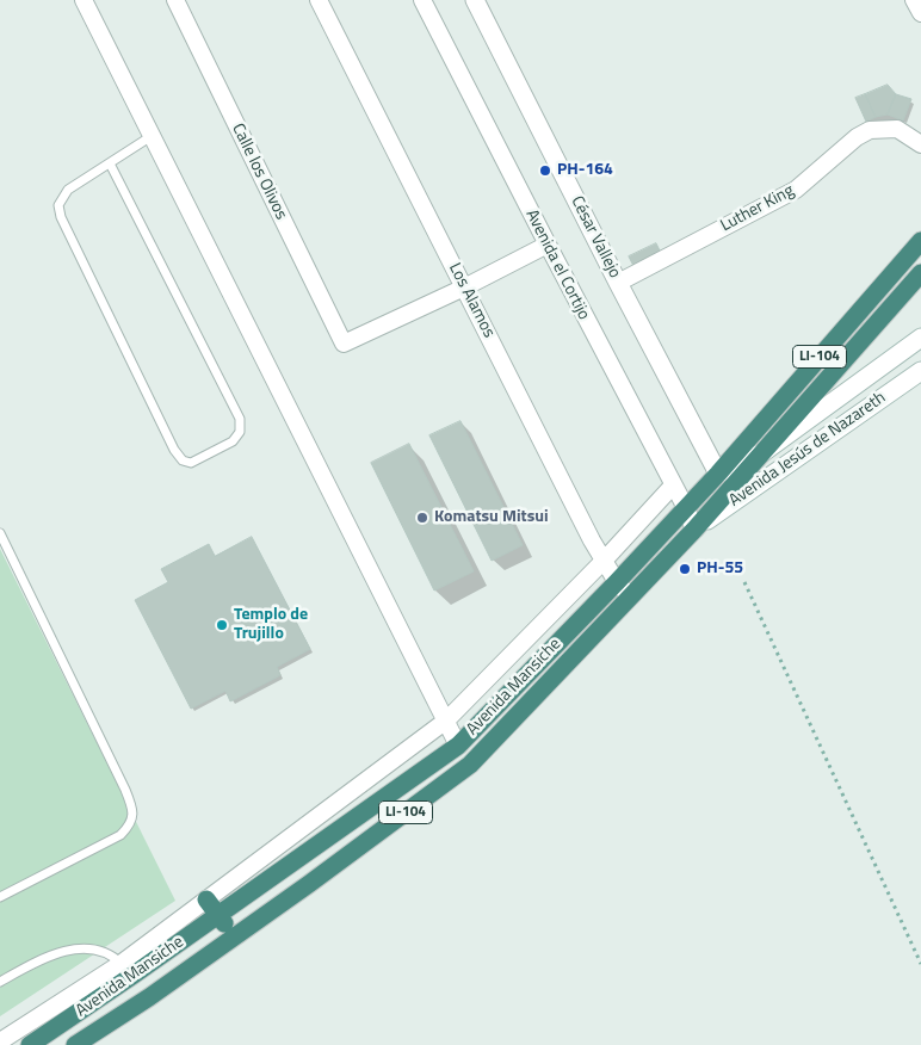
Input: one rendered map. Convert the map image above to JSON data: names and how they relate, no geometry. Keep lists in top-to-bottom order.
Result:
{
  "streets": {
    "highway": ["LI-104", "Avenida Mansiche"],
    "street": [
      "Calle los Olivos",
      "Luther King",
      "César Vallejo",
      "Avenida el Cortijo",
      "Los Alamos",
      "Avenida Jesús de Nazareth"
    ]
  },
  "crossings": [
    ["Calle los Olivos", "Los Alamos"],
    ["Luther King", "César Vallejo"],
    ["César Vallejo", "Avenida Jesús de Nazareth"],
    ["César Vallejo", "Avenida Mansiche"],
    ["Avenida el Cortijo", "Avenida Jesús de Nazareth"],
    ["Avenida el Cortijo", "Avenida Mansiche"],
    ["Los Alamos", "Avenida Mansiche"],
    ["Avenida Jesús de Nazareth", "Avenida Mansiche"]
  ],
  "places": [
    "PH-164",
    "Komatsu Mitsui",
    "PH-55",
    "Templo de Trujillo"
  ]
}
